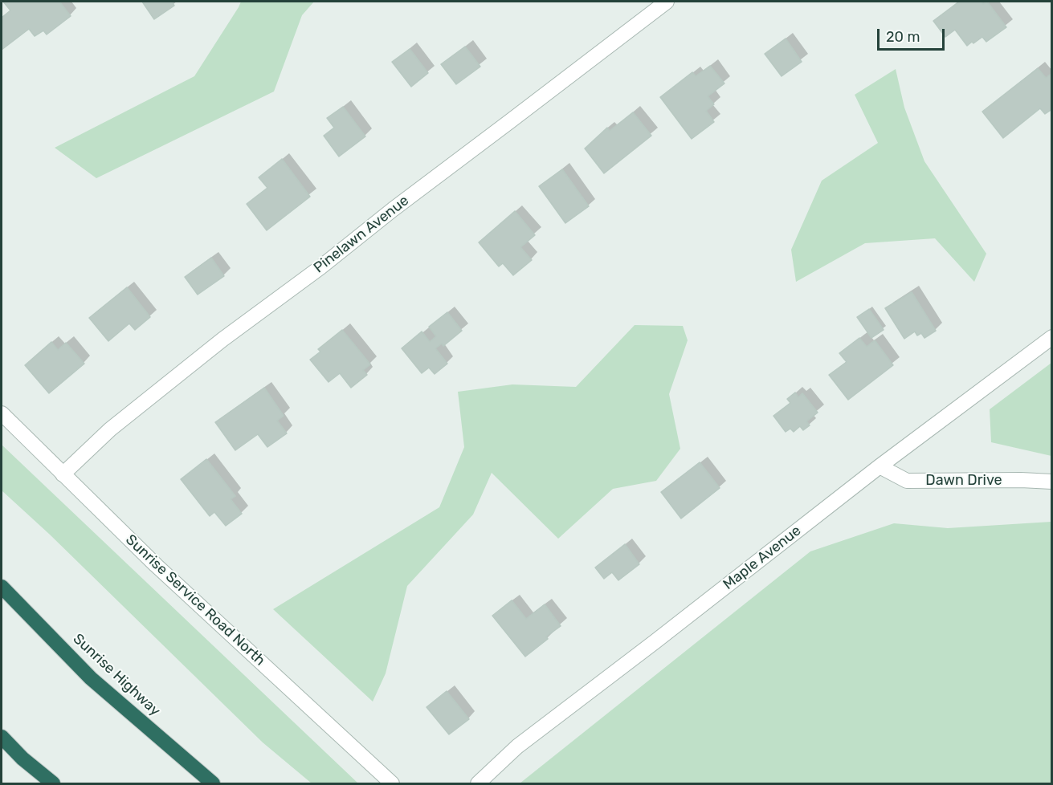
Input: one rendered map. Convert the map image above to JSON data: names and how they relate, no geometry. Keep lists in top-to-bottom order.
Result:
{
  "streets": {
    "highway": ["Sunrise Highway"],
    "street": [
      "Pinelawn Avenue",
      "Dawn Drive",
      "Maple Avenue",
      "Sunrise Service Road North"
    ]
  },
  "crossings": [
    ["Pinelawn Avenue", "Sunrise Service Road North"],
    ["Dawn Drive", "Maple Avenue"]
  ],
  "scale_bar": "20 m"
}
